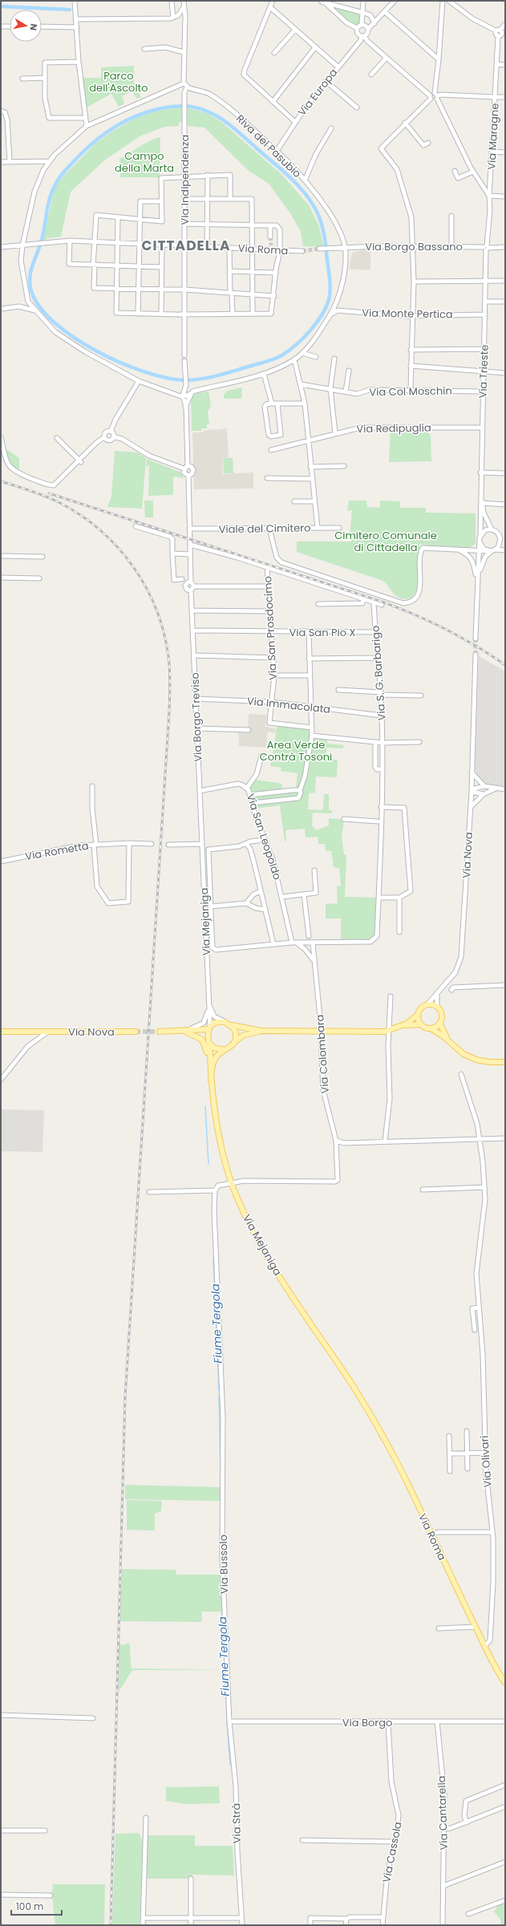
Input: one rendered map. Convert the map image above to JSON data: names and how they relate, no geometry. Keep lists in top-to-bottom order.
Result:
{
  "streets": {
    "main road": ["Via Roma", "Via Nova", "Via Mejaniga"],
    "street": [
      "Via Europa",
      "Via Maragne",
      "Riva del Pasubio",
      "Via Indipendenza",
      "Via Borgo Bassano",
      "Via Monte Pertica",
      "Via Trieste",
      "Via Col Moschin",
      "Via Redipuglia",
      "Viale del Cimitero",
      "Via San Prosdocimo",
      "Via San Pio X",
      "Via S. G. Barbarigo",
      "Via Immacolata",
      "Via Borgo Treviso",
      "Via San Leopoldo",
      "Via Rometta",
      "Via Colombara",
      "Via Olivari",
      "Via Bussolo",
      "Via Borgo",
      "Via Cantarella",
      "Via Strà",
      "Via Cassola"
    ]
  },
  "crossings": [
    ["Via Europa", "Riva del Pasubio"],
    ["Via Maragne", "Via Borgo Bassano"],
    ["Via Maragne", "Via Trieste"],
    ["Riva del Pasubio", "Via Indipendenza"],
    ["Riva del Pasubio", "Via Borgo Bassano"],
    ["Riva del Pasubio", "Via Monte Pertica"],
    ["Riva del Pasubio", "Via Borgo Treviso"],
    ["Via Indipendenza", "Via Roma"],
    ["Via Borgo Bassano", "Via Trieste"],
    ["Via Roma", "Via Mejaniga"],
    ["Via Roma", "Via Olivari"],
    ["Via Monte Pertica", "Via Trieste"],
    ["Via Trieste", "Via Col Moschin"],
    ["Via Trieste", "Via Redipuglia"],
    ["Viale del Cimitero", "Via Borgo Treviso"],
    ["Via San Prosdocimo", "Via San Pio X"],
    ["Via San Prosdocimo", "Via Immacolata"],
    ["Via San Pio X", "Via S. G. Barbarigo"],
    ["Via San Pio X", "Via Borgo Treviso"],
    ["Via S. G. Barbarigo", "Via Immacolata"],
    ["Via S. G. Barbarigo", "Via Colombara"],
    ["Via Immacolata", "Via Borgo Treviso"],
    ["Via Borgo Treviso", "Via San Leopoldo"],
    ["Via Borgo Treviso", "Via Mejaniga"],
    ["Via Nova", "Via Mejaniga"],
    ["Via Nova", "Via Colombara"],
    ["Via Mejaniga", "Via Colombara"],
    ["Via Bussolo", "Via Borgo"],
    ["Via Bussolo", "Via Strà"],
    ["Via Borgo", "Via Cantarella"],
    ["Via Borgo", "Via Strà"],
    ["Via Borgo", "Via Cassola"]
  ],
  "districts": ["CITTADELLA"],
  "water": ["Fiume Tergola"],
  "parks": [
    "Parco dell'Ascolto",
    "Campo della Marta",
    "Cimitero Comunale di Cittadella",
    "Area Verde Contrà Tosoni"
  ],
  "scale_bar": "100 m",
  "north": "right"
}
